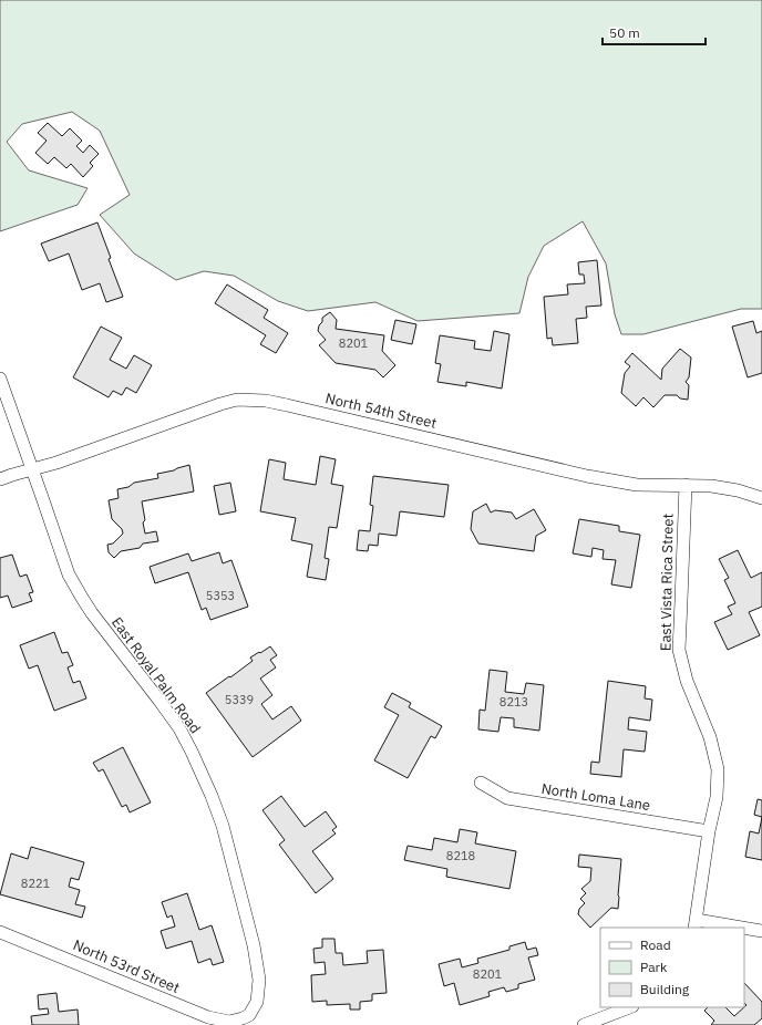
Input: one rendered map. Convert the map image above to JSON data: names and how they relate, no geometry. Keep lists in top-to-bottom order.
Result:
{
  "streets": {
    "street": [
      "North 54th Street",
      "East Vista Rica Street",
      "East Royal Palm Road",
      "North Loma Lane",
      "North 53rd Street"
    ]
  },
  "crossings": [
    ["North 54th Street", "East Vista Rica Street"],
    ["North 54th Street", "East Royal Palm Road"],
    ["East Vista Rica Street", "North Loma Lane"],
    ["East Royal Palm Road", "North 53rd Street"]
  ],
  "house_numbers": [
    "8201",
    "5353",
    "5339",
    "8213",
    "8218",
    "8221",
    "8201"
  ],
  "legend": ["Road", "Park", "Building"],
  "scale_bar": "50 m"
}
